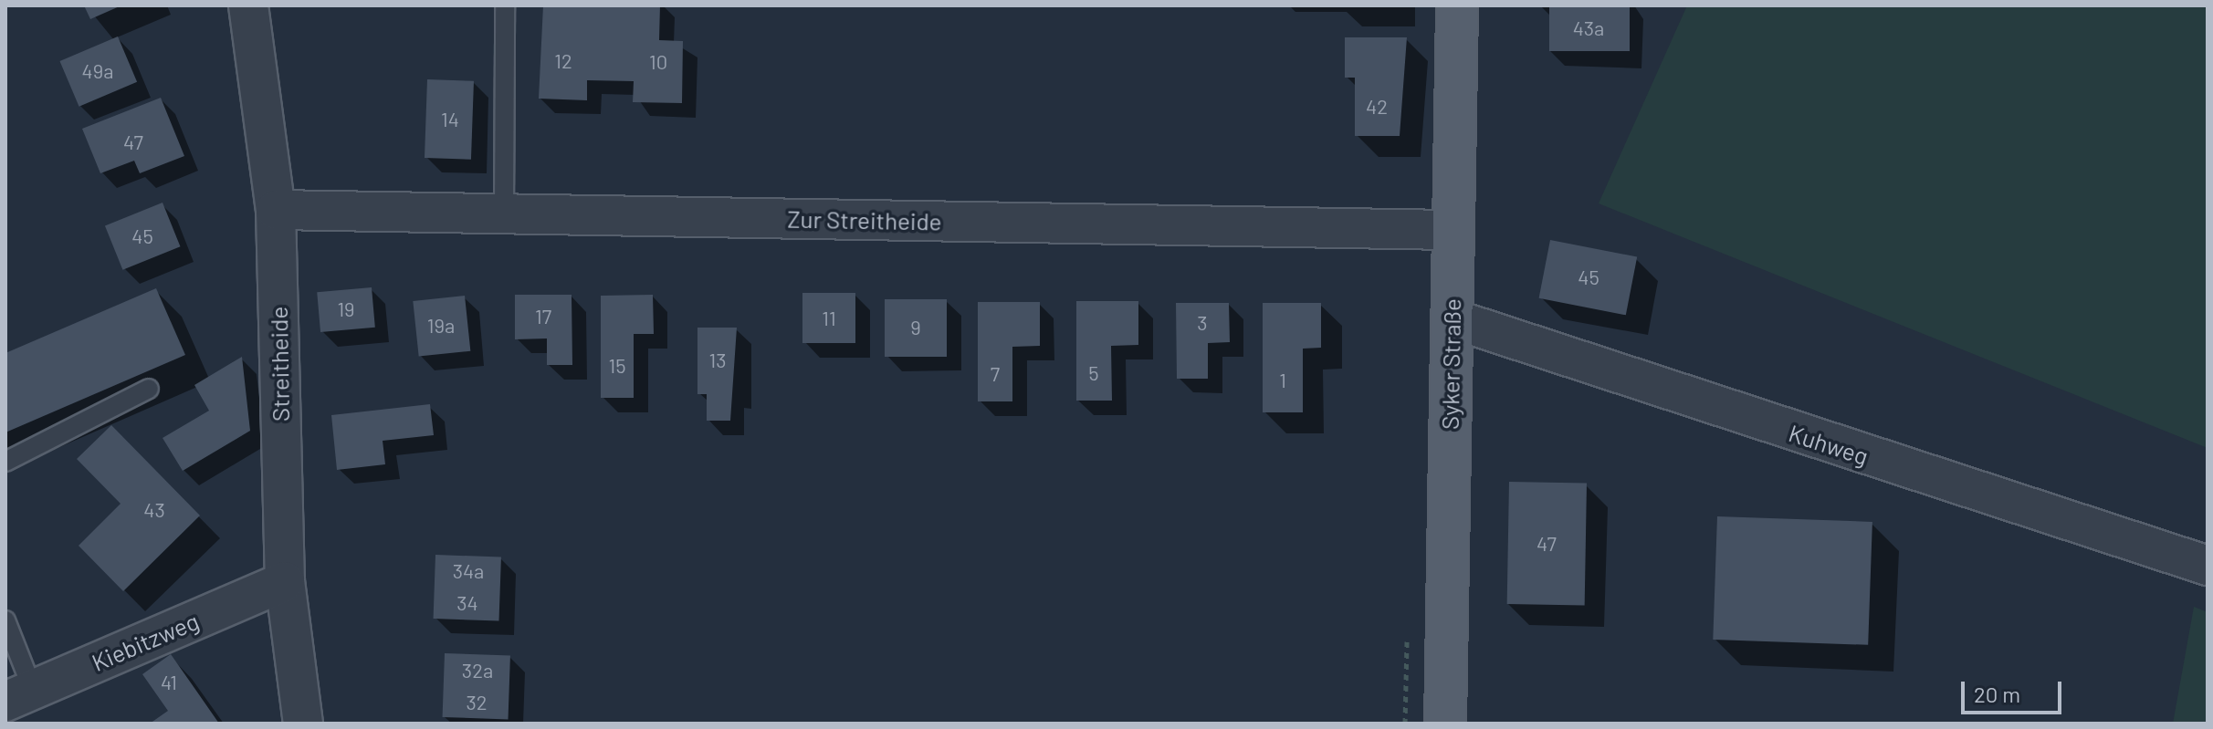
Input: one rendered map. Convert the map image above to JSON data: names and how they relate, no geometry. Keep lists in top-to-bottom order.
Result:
{
  "streets": {
    "main road": ["Syker Straße"],
    "street": [
      "Zur Streitheide",
      "Streitheide",
      "Kuhweg",
      "Kiebitzweg"
    ]
  },
  "crossings": [
    ["Zur Streitheide", "Streitheide"],
    ["Zur Streitheide", "Syker Straße"],
    ["Streitheide", "Kiebitzweg"],
    ["Syker Straße", "Kuhweg"]
  ],
  "house_numbers": [
    "43a",
    "12",
    "10",
    "49a",
    "42",
    "14",
    "47",
    "45",
    "45",
    "19",
    "17",
    "11",
    "3",
    "19a",
    "9",
    "13",
    "15",
    "5",
    "7",
    "1",
    "43",
    "47",
    "34a",
    "34",
    "32a",
    "41",
    "32"
  ],
  "scale_bar": "20 m"
}
